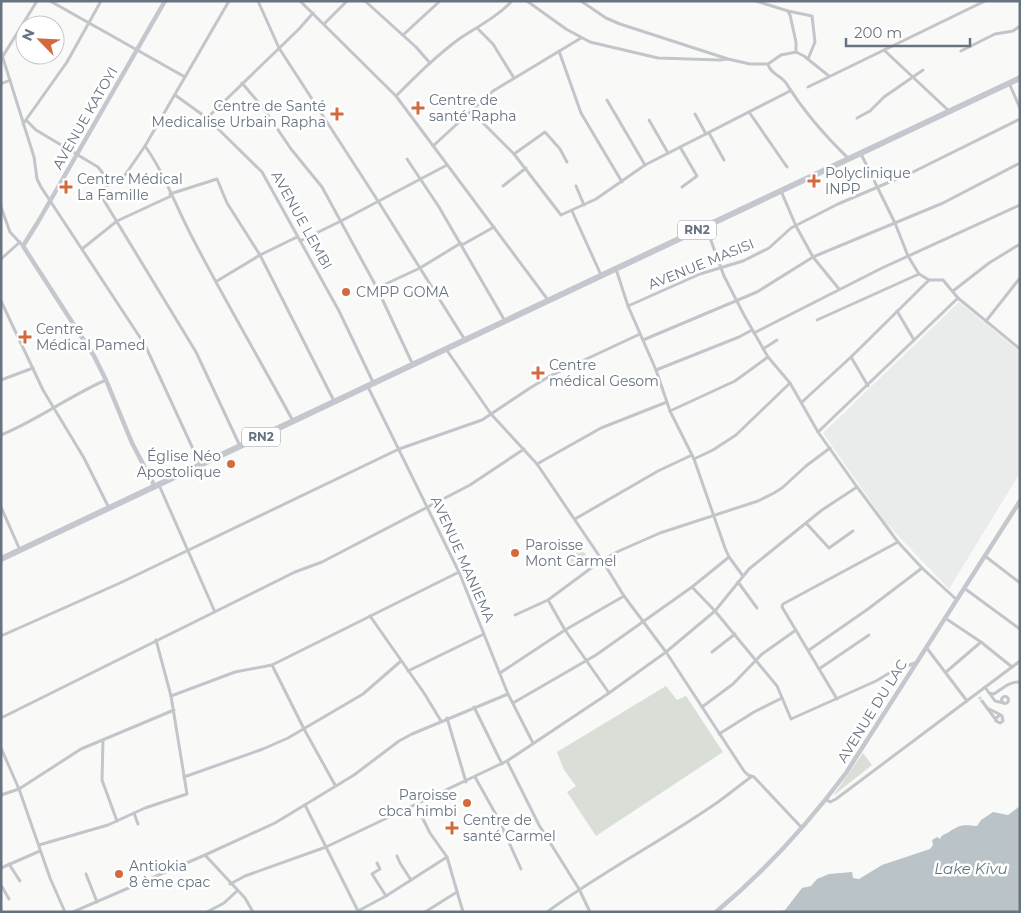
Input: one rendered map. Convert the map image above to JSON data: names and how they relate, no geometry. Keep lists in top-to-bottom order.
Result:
{
  "streets": {
    "highway": ["RN2"],
    "street": [
      "AVENUE KATOYI",
      "AVENUE LEMBI",
      "AVENUE MASISI",
      "AVENUE MANIEMA",
      "AVENUE DU LAC"
    ]
  },
  "crossings": [
    ["AVENUE LEMBI", "RN2"],
    ["AVENUE LEMBI", "AVENUE MANIEMA"],
    ["RN2", "AVENUE MANIEMA"]
  ],
  "water": ["Lake Kivu"],
  "places": {
    "health": [
      "Centre de santé Rapha",
      "Centre de Santé Medicalise Urbain Rapha",
      "Polyclinique INPP",
      "Centre Médical La Famille",
      "Centre Médical Pamed",
      "Centre médical Gesom",
      "Centre de santé Carmel"
    ],
    "other": [
      "CMPP GOMA",
      "Église Néo Apostolique",
      "Paroisse Mont Carmel",
      "Paroisse cbca himbi",
      "Antiokia 8 ème cpac"
    ]
  },
  "scale_bar": "200 m",
  "north": "top left"
}
